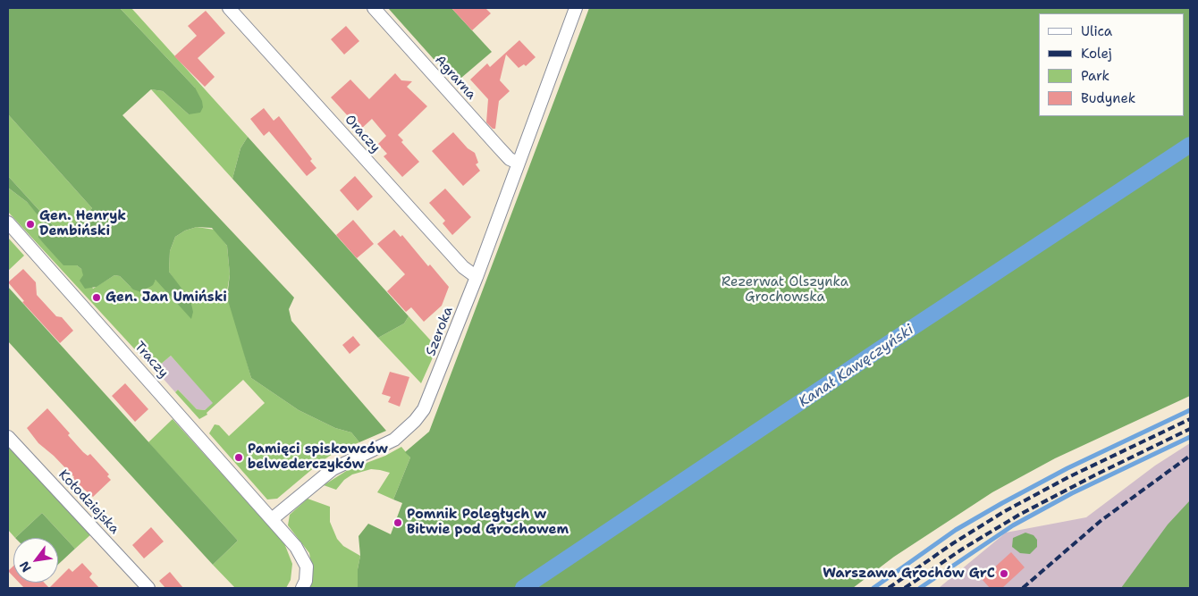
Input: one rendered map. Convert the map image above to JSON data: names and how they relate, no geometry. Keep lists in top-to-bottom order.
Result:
{
  "streets": {
    "street": [
      "Agrarna",
      "Oraczy",
      "Szeroka",
      "Traczy",
      "Kołodziejska"
    ]
  },
  "crossings": [
    ["Agrarna", "Szeroka"],
    ["Oraczy", "Szeroka"],
    ["Szeroka", "Traczy"]
  ],
  "water": ["Kanał Kawęczyński"],
  "parks": ["Rezerwat Olszynka Grochowska"],
  "places": [
    "Gen. Henryk Dembiński",
    "Gen. Jan Umiński",
    "Pamięci spiskowców belwederczyków",
    "Pomnik Poległych w Bitwie pod Grochowem",
    "Warszawa Grochów GrC"
  ],
  "legend": [
    "Ulica",
    "Kolej",
    "Park",
    "Budynek"
  ],
  "north": "bottom left"
}
